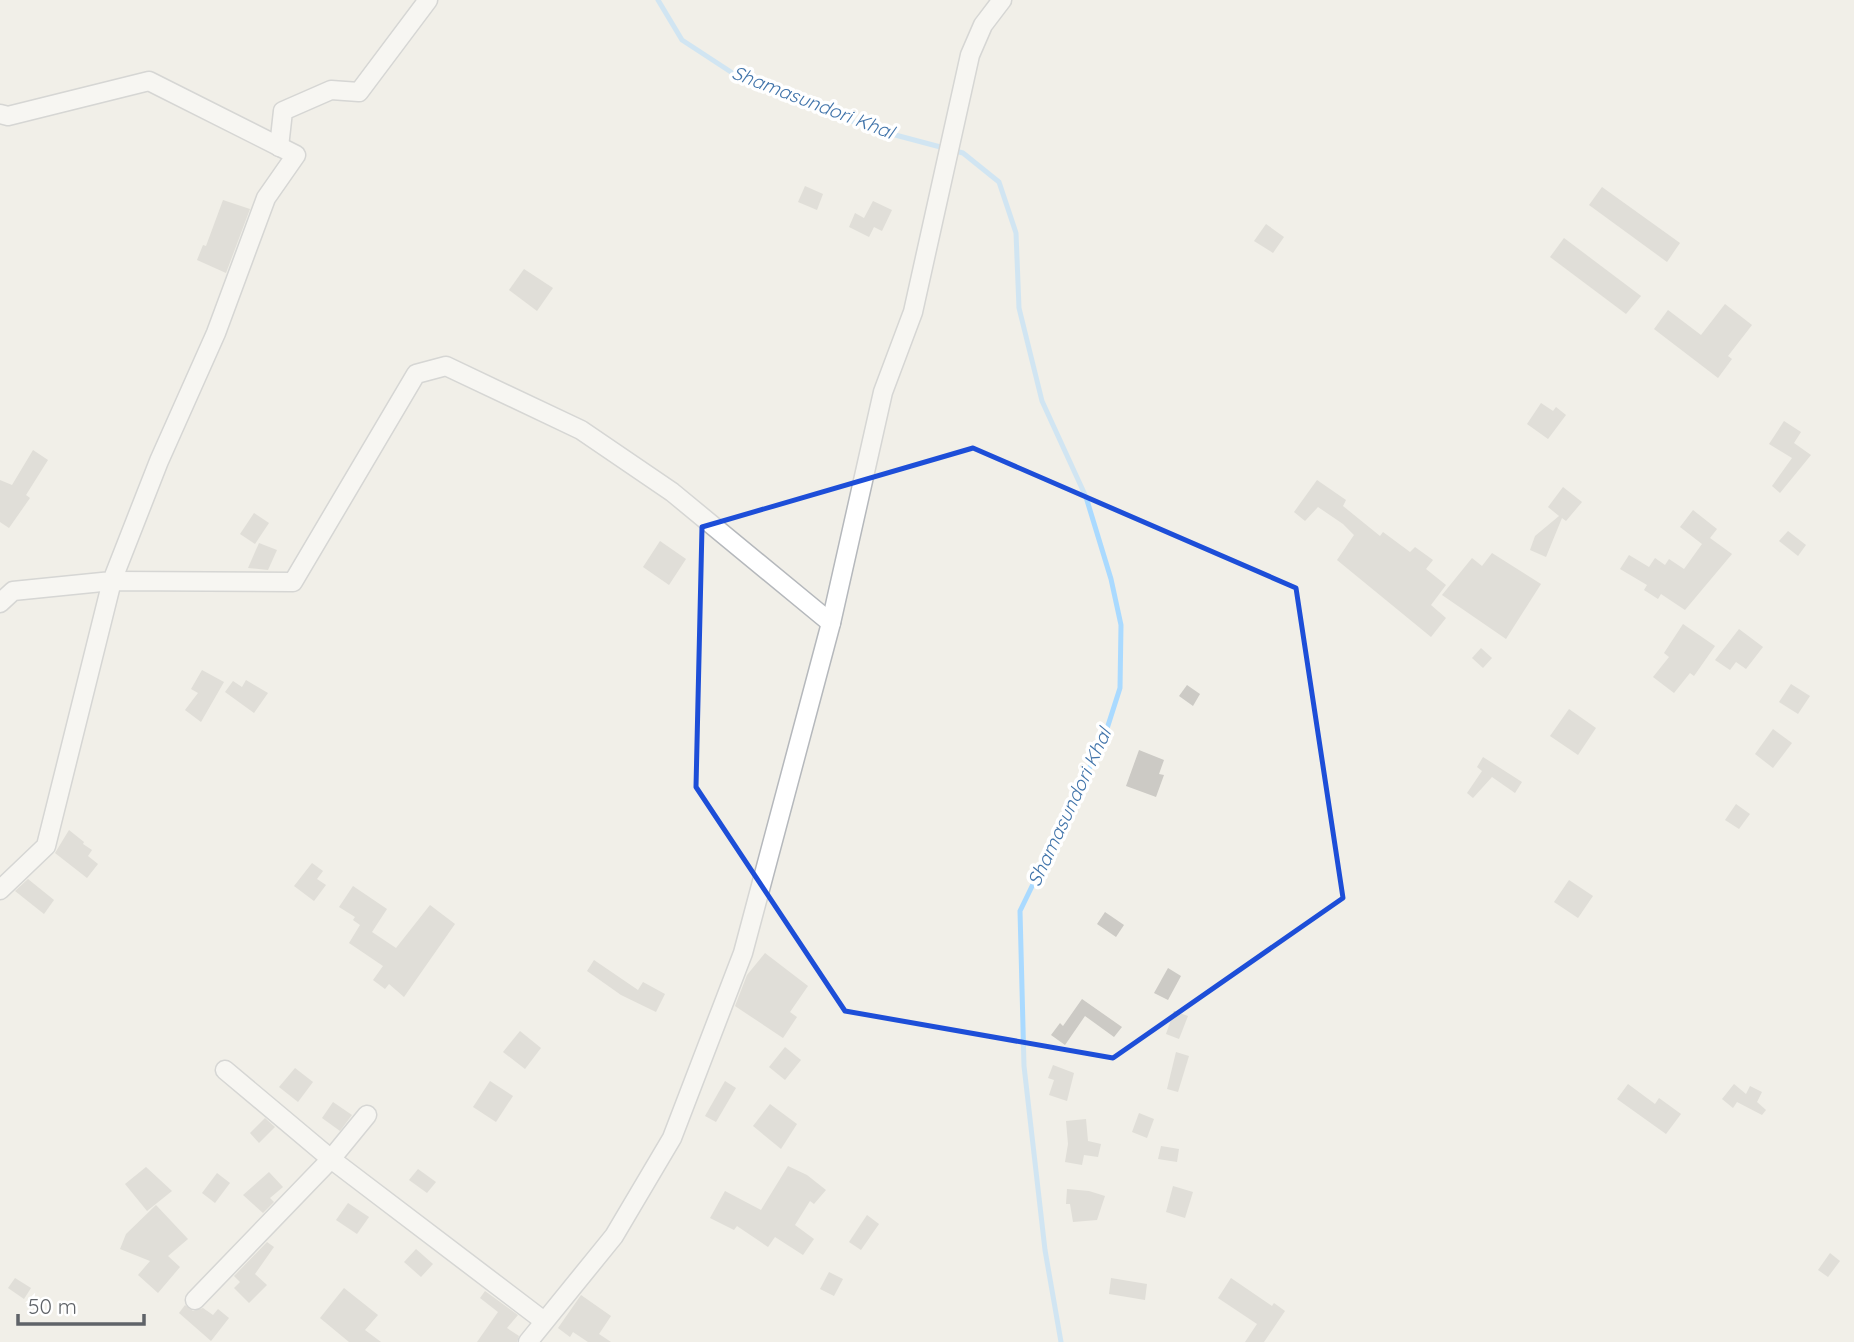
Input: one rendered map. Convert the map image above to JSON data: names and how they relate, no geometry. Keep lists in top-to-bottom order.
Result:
{
  "water": ["Shamasundori Khal"],
  "scale_bar": "50 m"
}
